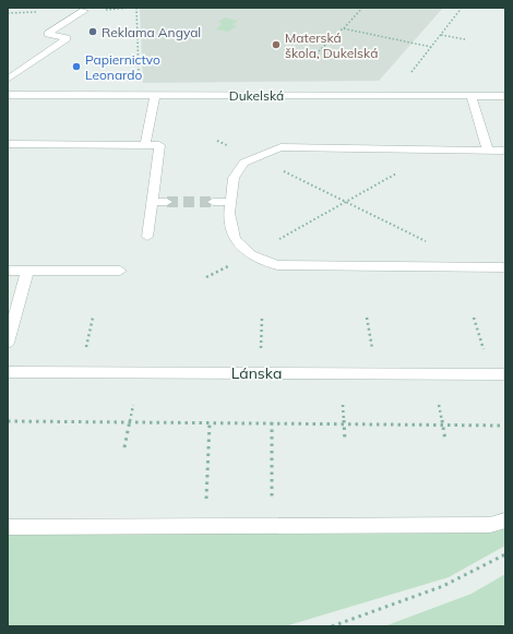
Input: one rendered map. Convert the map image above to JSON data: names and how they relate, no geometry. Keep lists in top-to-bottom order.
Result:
{
  "streets": {
    "street": ["Dukelská", "Lánska"]
  },
  "places": ["Reklama Angyal", "Materská škola, Dukelská", "Papiernictvo Leonardo"]
}
